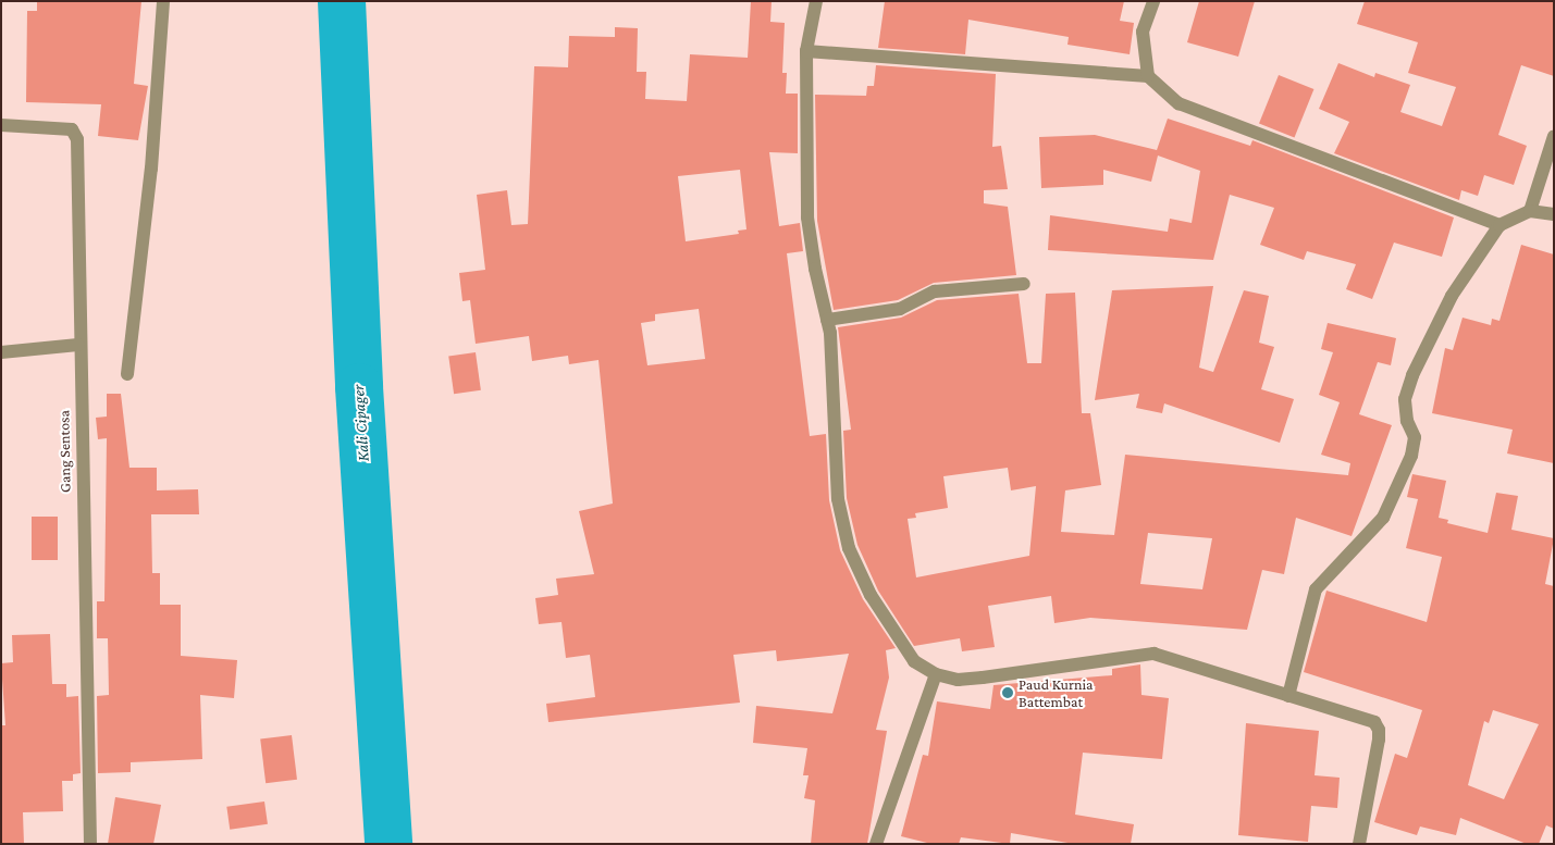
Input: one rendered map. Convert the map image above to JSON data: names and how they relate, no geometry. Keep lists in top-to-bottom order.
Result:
{
  "streets": {
    "street": ["Gang Sentosa"]
  },
  "water": ["Kali Cipager"],
  "places": ["Paud Kurnia Battembat"]
}
